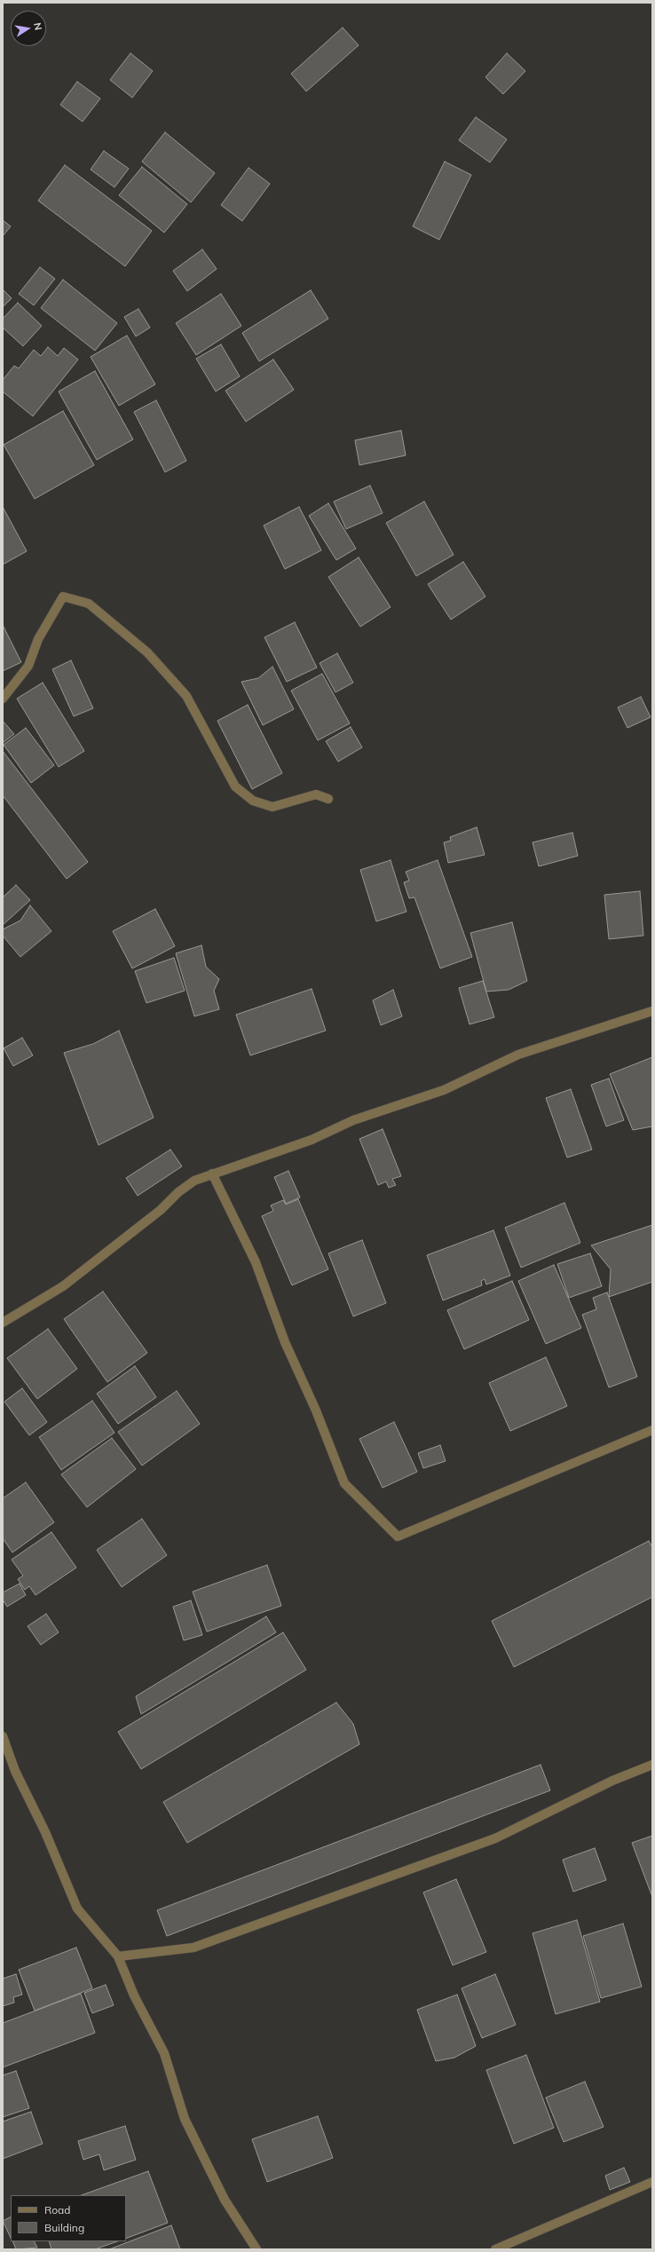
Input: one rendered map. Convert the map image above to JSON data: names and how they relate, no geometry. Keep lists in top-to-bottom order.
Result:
{
  "legend": ["Road", "Building"],
  "north": "right"
}
